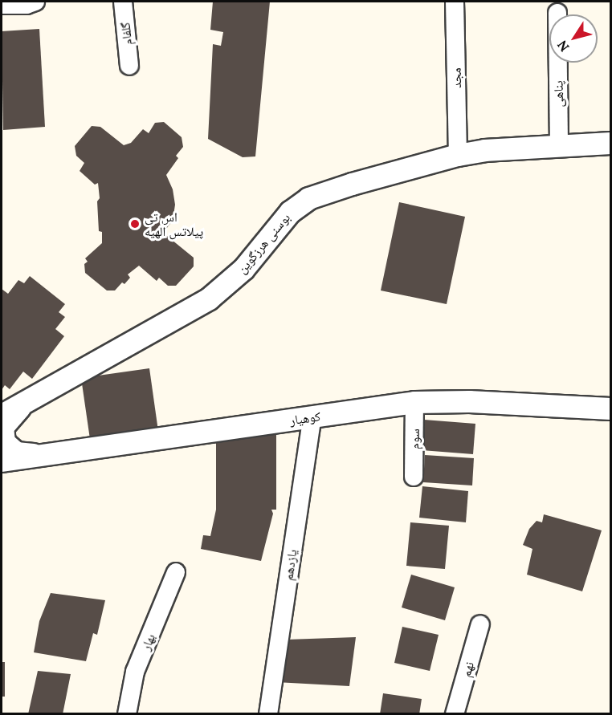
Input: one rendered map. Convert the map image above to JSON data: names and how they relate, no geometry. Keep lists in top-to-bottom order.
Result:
{
  "streets": {
    "street": [
      "گلفام",
      "مجد",
      "پناهی",
      "بوسنی هرزگوین",
      "کوهیار",
      "سوم",
      "یازدهم",
      "بهار",
      "نهم"
    ]
  },
  "crossings": [
    ["مجد", "بوسنی هرزگوین"],
    ["پناهی", "بوسنی هرزگوین"],
    ["کوهیار", "سوم"],
    ["کوهیار", "یازدهم"]
  ],
  "places": ["اس تی پیلاتس الهیه"],
  "north": "bottom left"
}
